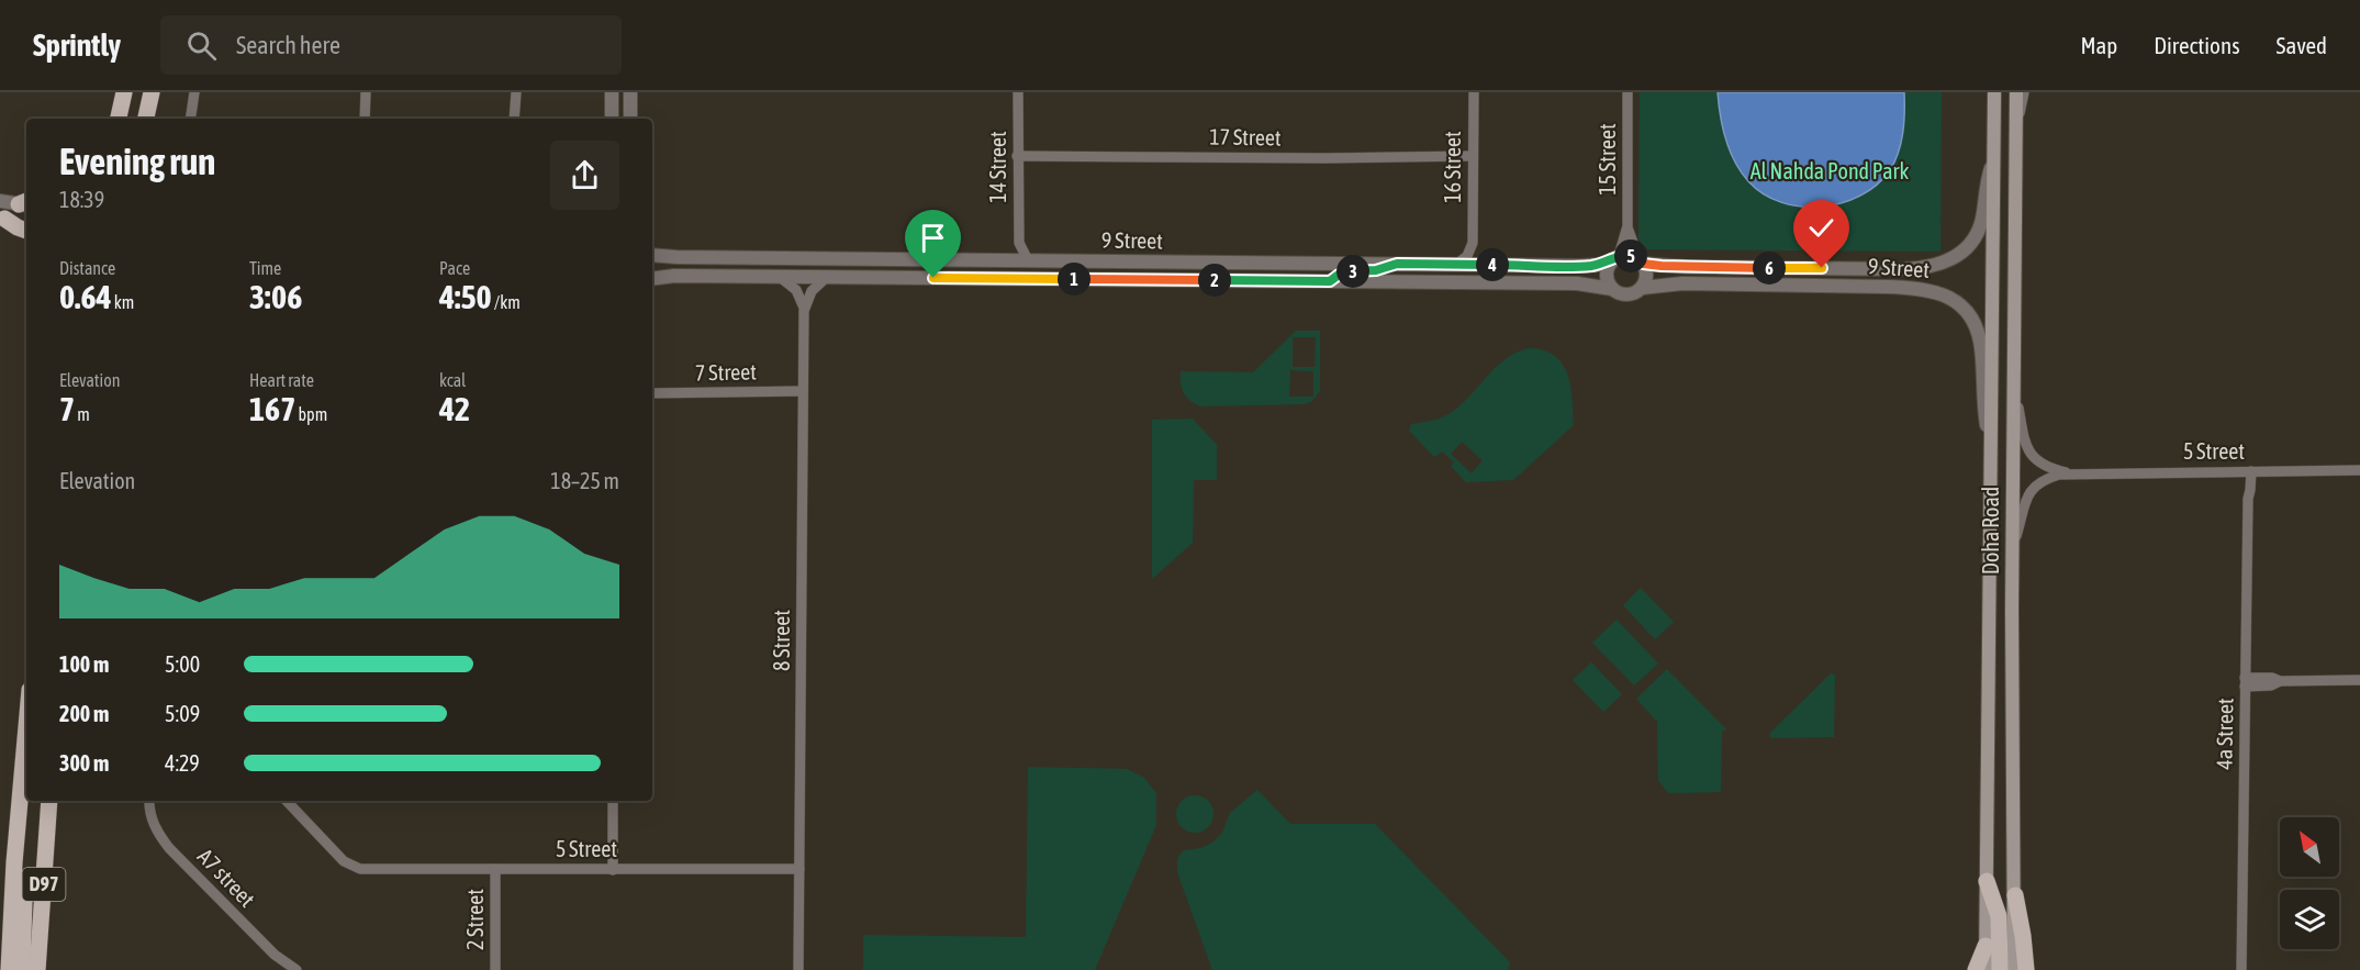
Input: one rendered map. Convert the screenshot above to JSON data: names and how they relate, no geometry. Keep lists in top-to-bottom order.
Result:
{
  "streets": {
    "main road": ["Doha Road", "D97"],
    "street": [
      "17 Street",
      "15 Street",
      "14 Street",
      "16 Street",
      "9 Street",
      "7 Street",
      "5 Street",
      "8 Street",
      "4a Street",
      "A7 street",
      "2 Street"
    ]
  },
  "crossings": [
    ["17 Street", "14 Street"],
    ["17 Street", "16 Street"],
    ["15 Street", "9 Street"],
    ["14 Street", "9 Street"],
    ["9 Street", "Doha Road"],
    ["9 Street", "8 Street"],
    ["7 Street", "8 Street"],
    ["5 Street", "Doha Road"],
    ["5 Street", "8 Street"],
    ["5 Street", "4a Street"],
    ["5 Street", "2 Street"]
  ],
  "parks": ["Al Nahda Pond Park"],
  "north": "top left",
  "page": {
    "header": "Sprintly",
    "search": "Search here",
    "nav": ["Map", "Directions", "Saved"],
    "heading": ["Evening run", "18:39"],
    "stats": [
      ["Distance", "0.64 km"],
      ["Time", "3:06"],
      ["Pace", "4:50 /km"],
      ["Elevation", "7 m"],
      ["Heart rate", "167 bpm"],
      ["kcal", "42"]
    ],
    "pins": [
      "5",
      "4",
      "6",
      "3",
      "1",
      "2"
    ],
    "chart": ["Elevation", "18–25 m"],
    "list": [
      {
        "name": "100 m",
        "note": "5:00"
      },
      {
        "name": "200 m",
        "note": "5:09"
      },
      {
        "name": "300 m",
        "note": "4:29"
      }
    ]
  }
}
